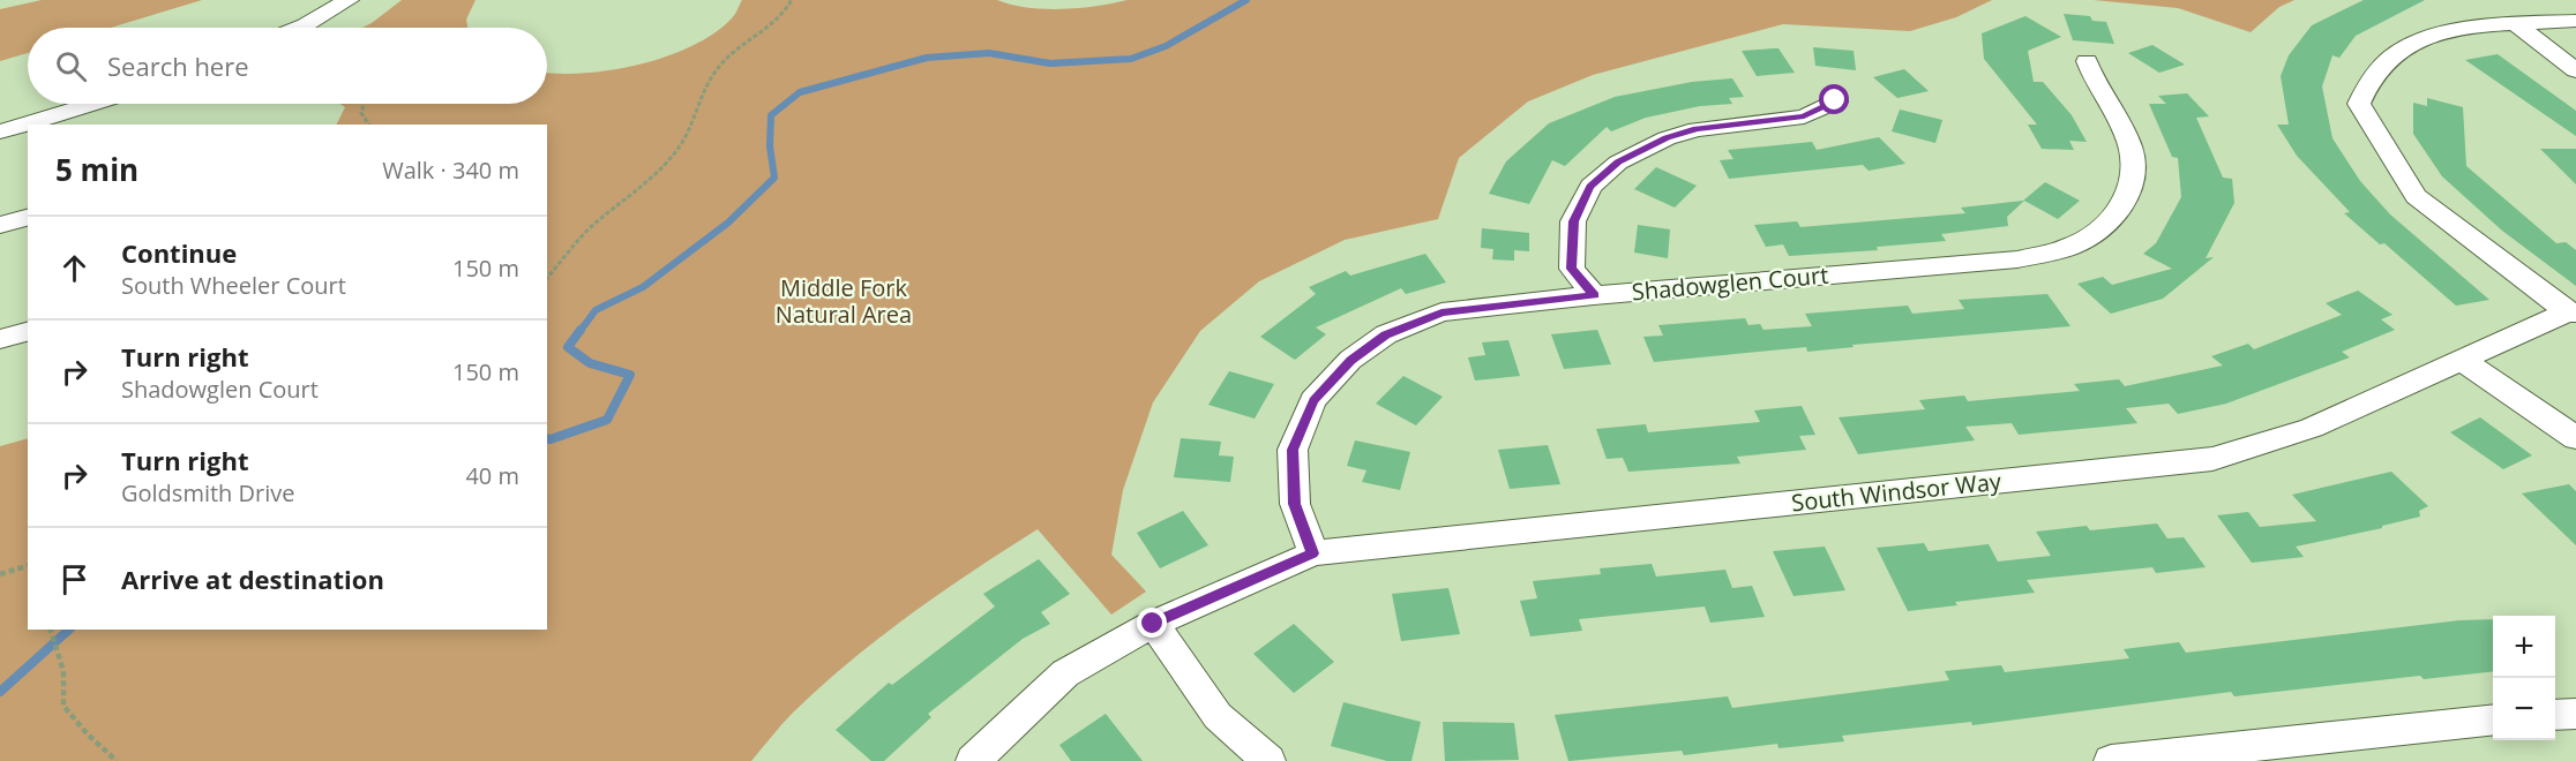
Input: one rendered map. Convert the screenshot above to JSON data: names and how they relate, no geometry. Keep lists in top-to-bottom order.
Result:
{
  "streets": {
    "street": ["Shadowglen Court", "South Windsor Way"]
  },
  "crossings": [
    ["Shadowglen Court", "South Windsor Way"]
  ],
  "parks": ["Middle Fork Natural Area"],
  "page": {
    "search": "Search here",
    "heading": ["5 min", "Walk · 340 m"],
    "list": [
      ["Continue", "South Wheeler Court", "150 m"],
      ["Turn right", "Shadowglen Court", "150 m"],
      ["Turn right", "Goldsmith Drive", "40 m"],
      "Arrive at destination"
    ],
    "map_buttons": ["+", "−"]
  }
}
